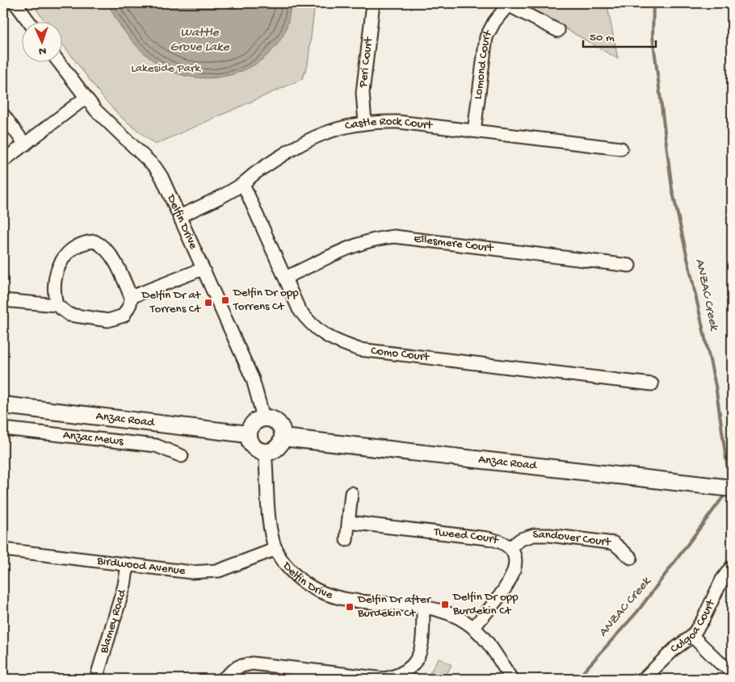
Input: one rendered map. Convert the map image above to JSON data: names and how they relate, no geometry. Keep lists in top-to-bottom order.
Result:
{
  "streets": {
    "main road": ["Anzac Road"],
    "street": [
      "Peri Court",
      "Lomond Court",
      "Castle Rock Court",
      "Delfin Drive",
      "Ellesmere Court",
      "Como Court",
      "Anzac Mews",
      "Tweed Court",
      "Sandover Court",
      "Birdwood Avenue",
      "Blamey Road",
      "Culgoa Court"
    ]
  },
  "crossings": [
    ["Peri Court", "Castle Rock Court"],
    ["Lomond Court", "Castle Rock Court"],
    ["Castle Rock Court", "Delfin Drive"],
    ["Castle Rock Court", "Como Court"],
    ["Delfin Drive", "Anzac Road"],
    ["Delfin Drive", "Tweed Court"],
    ["Delfin Drive", "Birdwood Avenue"],
    ["Ellesmere Court", "Como Court"],
    ["Tweed Court", "Sandover Court"],
    ["Birdwood Avenue", "Blamey Road"]
  ],
  "water": ["Wattle Grove Lake", "ANZAC Creek"],
  "parks": ["Lakeside Park"],
  "places": {
    "transit": [
      "Delfin Dr opp Torrens Ct",
      "Delfin Dr at Torrens Ct",
      "Delfin Dr opp Burdekin Ct",
      "Delfin Dr after Burdekin Ct"
    ]
  },
  "scale_bar": "50 m",
  "north": "bottom"
}
